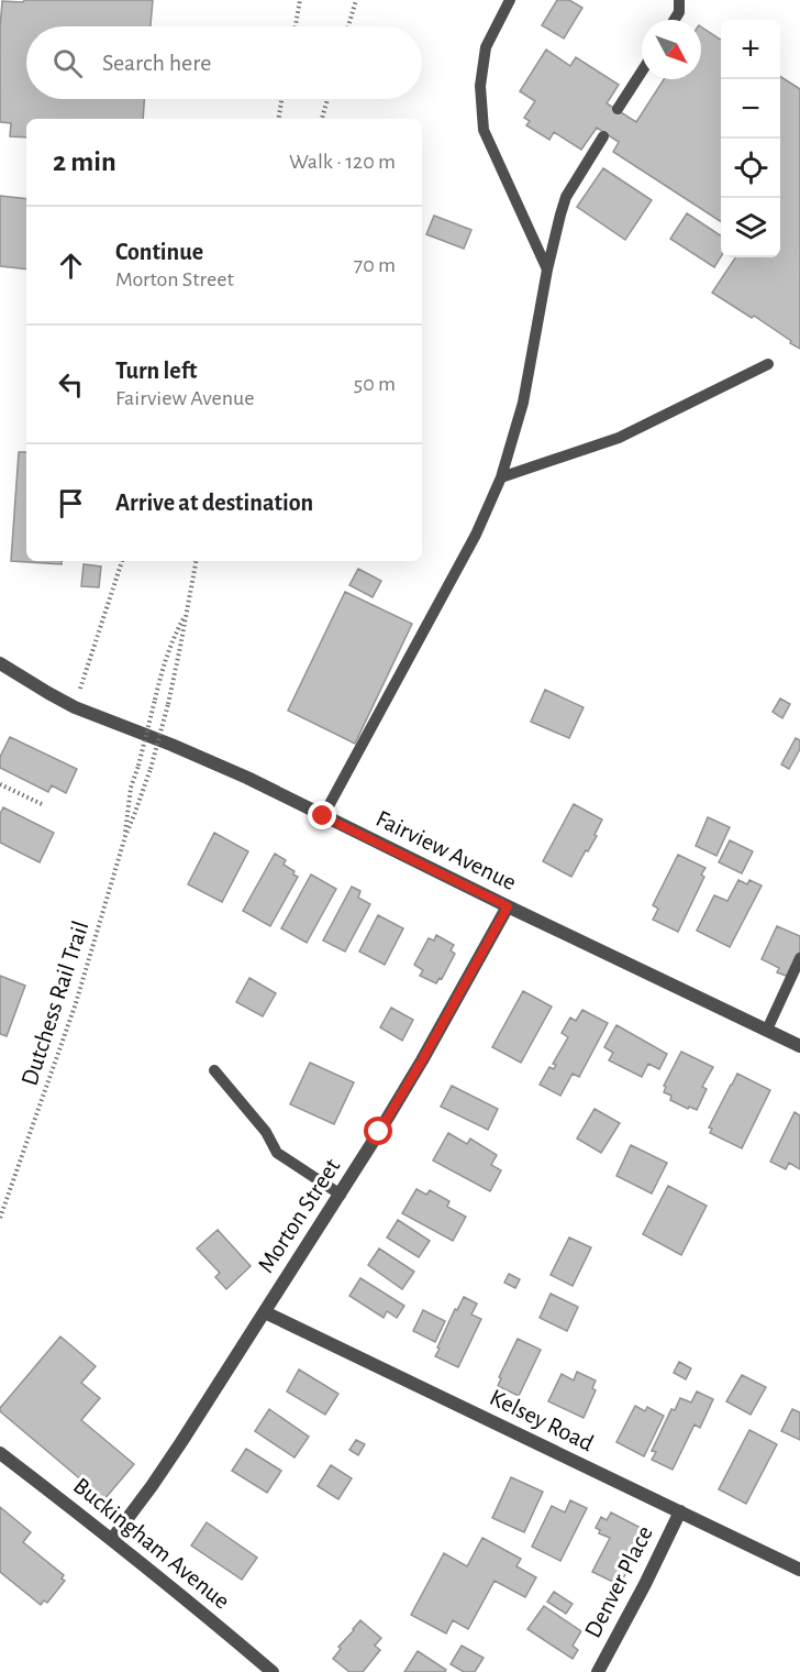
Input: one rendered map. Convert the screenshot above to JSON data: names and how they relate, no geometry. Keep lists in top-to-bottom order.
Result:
{
  "streets": {
    "street": [
      "Fairview Avenue",
      "Morton Street",
      "Kelsey Road",
      "Buckingham Avenue",
      "Denver Place"
    ],
    "path": ["Dutchess Rail Trail"]
  },
  "crossings": [
    ["Fairview Avenue", "Morton Street"],
    ["Morton Street", "Kelsey Road"],
    ["Morton Street", "Buckingham Avenue"],
    ["Kelsey Road", "Denver Place"]
  ],
  "north": "bottom right",
  "page": {
    "map_buttons": ["+", "−"],
    "search": "Search here",
    "heading": ["2 min", "Walk · 120 m"],
    "list": [
      ["Continue", "Morton Street", "70 m"],
      ["Turn left", "Fairview Avenue", "50 m"],
      "Arrive at destination"
    ]
  }
}
